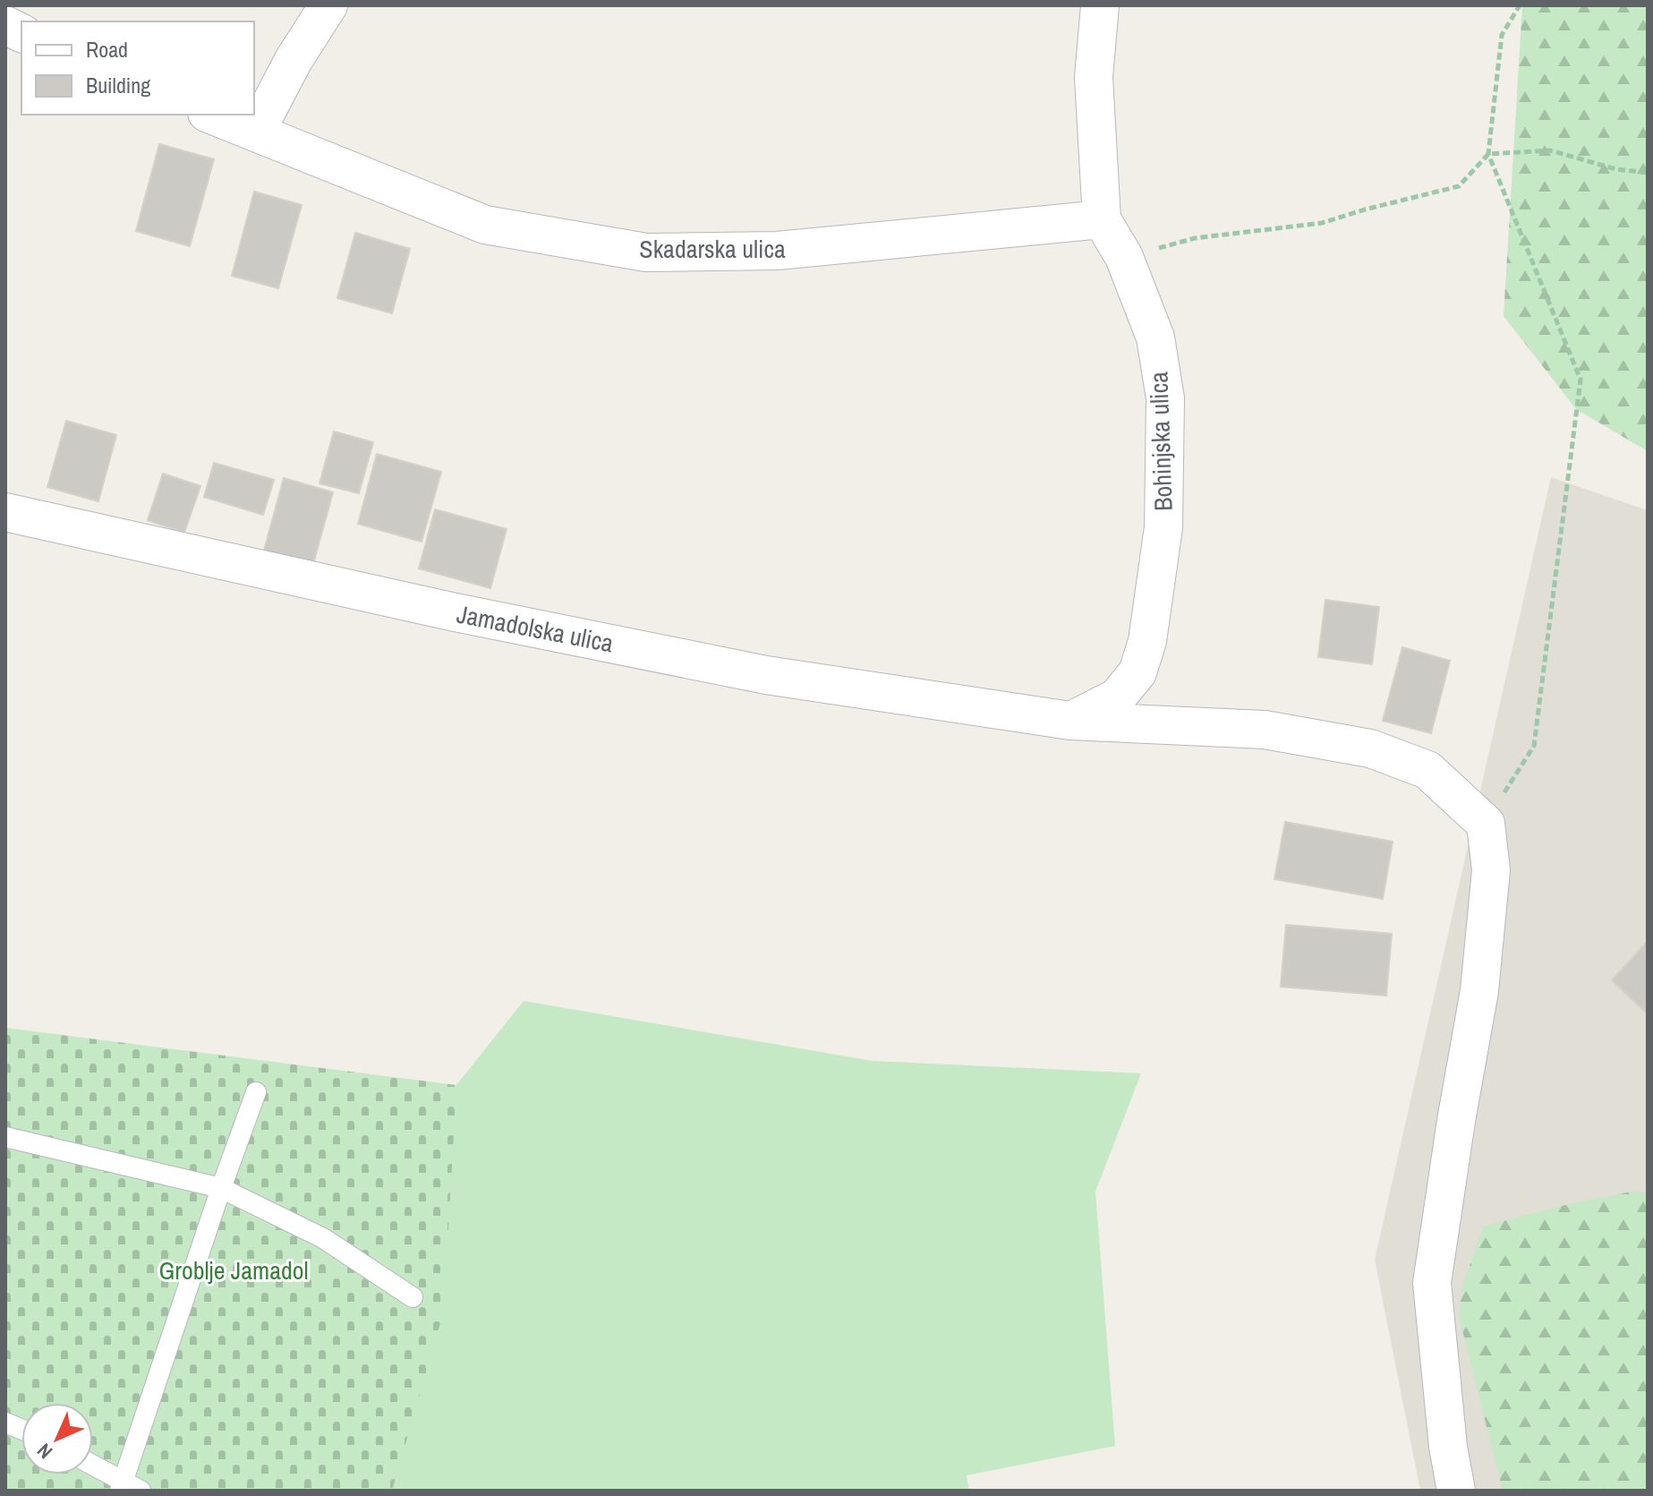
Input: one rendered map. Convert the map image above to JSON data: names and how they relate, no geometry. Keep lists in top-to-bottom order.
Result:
{
  "streets": {
    "street": ["Skadarska ulica", "Bohinjska ulica", "Jamadolska ulica"]
  },
  "crossings": [
    ["Skadarska ulica", "Bohinjska ulica"],
    ["Bohinjska ulica", "Jamadolska ulica"]
  ],
  "parks": ["Groblje Jamadol"],
  "legend": ["Road", "Building"],
  "north": "bottom left"
}
